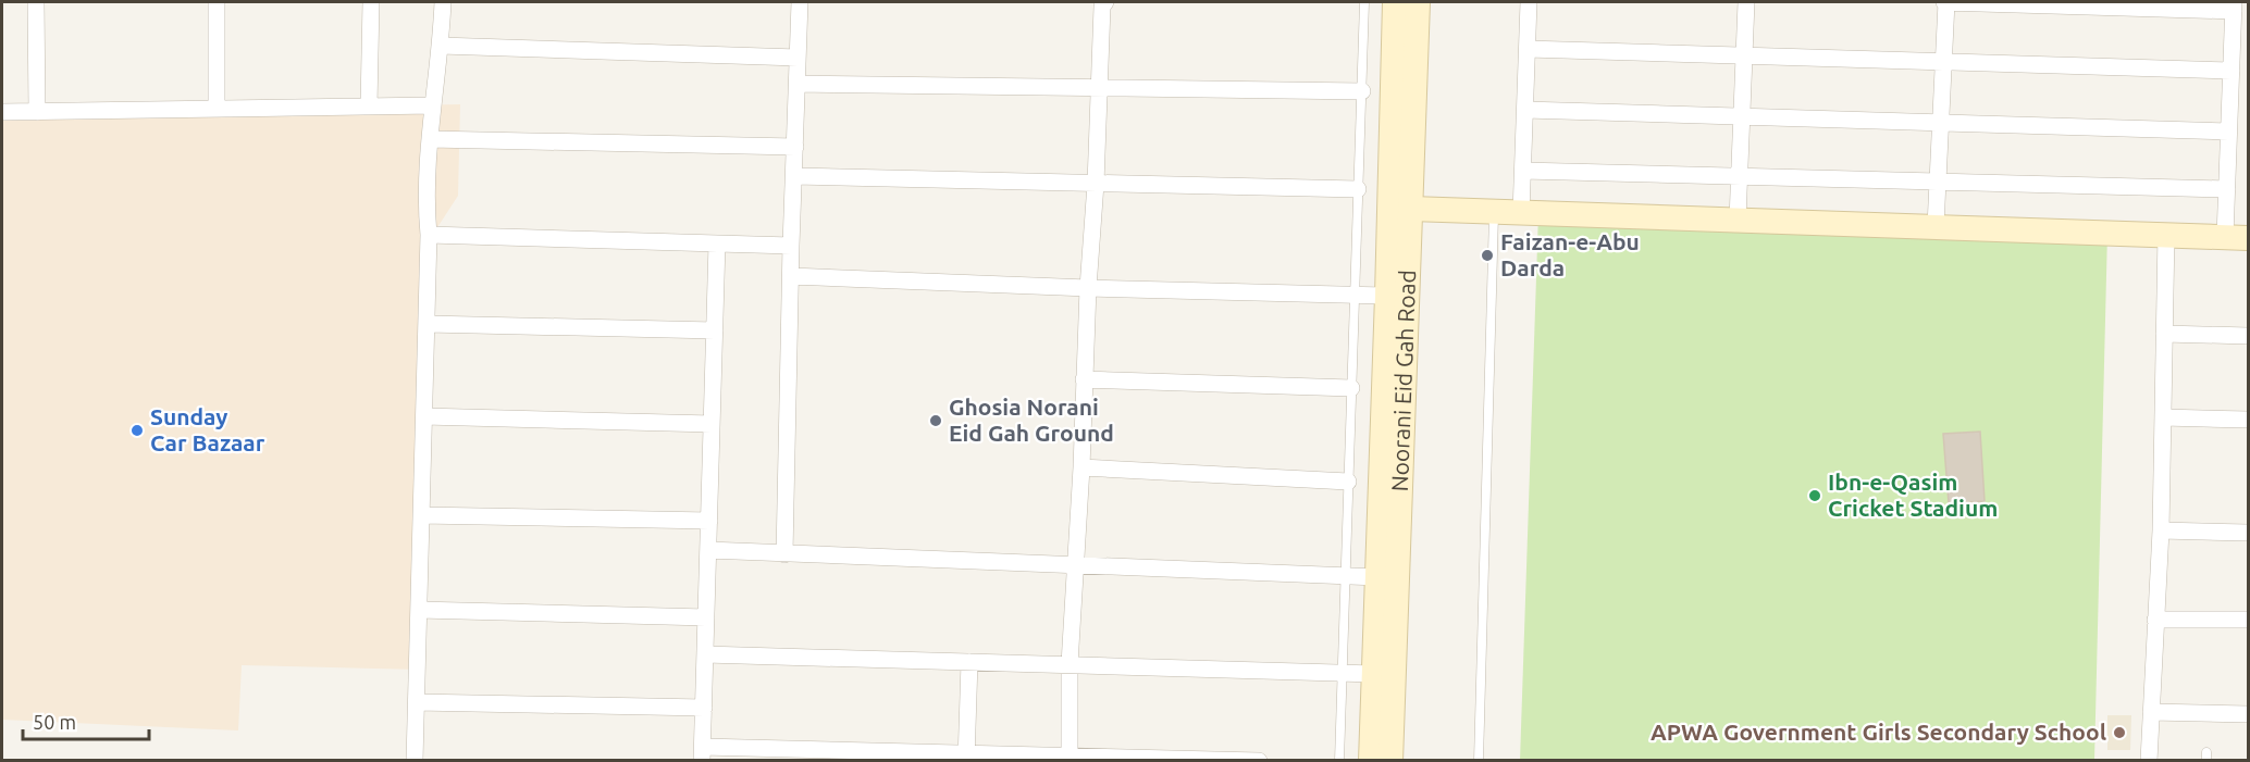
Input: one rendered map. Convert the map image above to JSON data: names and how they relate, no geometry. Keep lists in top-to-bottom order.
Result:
{
  "streets": {
    "main road": ["Noorani Eid Gah Road"]
  },
  "places": [
    "Faizan-e-Abu Darda",
    "Ghosia Norani Eid Gah Ground",
    "Sunday Car Bazaar",
    "Ibn-e-Qasim Cricket Stadium",
    "APWA Government Girls Secondary School"
  ],
  "scale_bar": "50 m"
}
